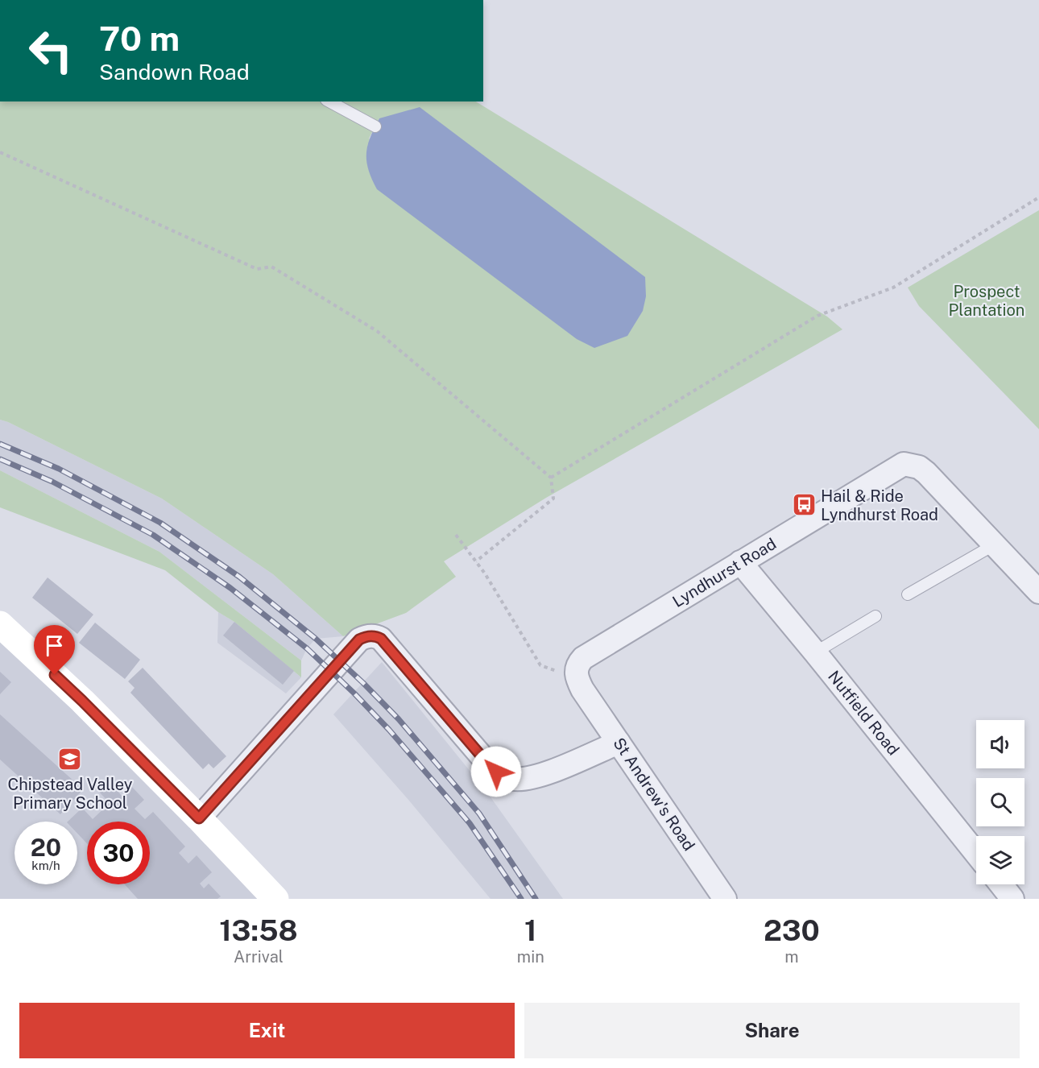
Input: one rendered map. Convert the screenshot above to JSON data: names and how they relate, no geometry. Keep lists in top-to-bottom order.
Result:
{
  "streets": {
    "street": ["Lyndhurst Road", "Nutfield Road", "St Andrew's Road"]
  },
  "crossings": [
    ["Lyndhurst Road", "Nutfield Road"],
    ["Lyndhurst Road", "St Andrew's Road"]
  ],
  "parks": ["Prospect Plantation"],
  "places": {
    "bus stop": ["Hail & Ride Lyndhurst Road"],
    "school or university": ["Chipstead Valley Primary School"]
  },
  "page": {
    "turn": ["70 m", "Sandown Road"],
    "speed": "20 km/h",
    "limit": "30",
    "eta": [
      "13:58",
      "Arrival",
      "1",
      "min",
      "230",
      "m"
    ],
    "buttons": ["Exit", "Share"]
  }
}
